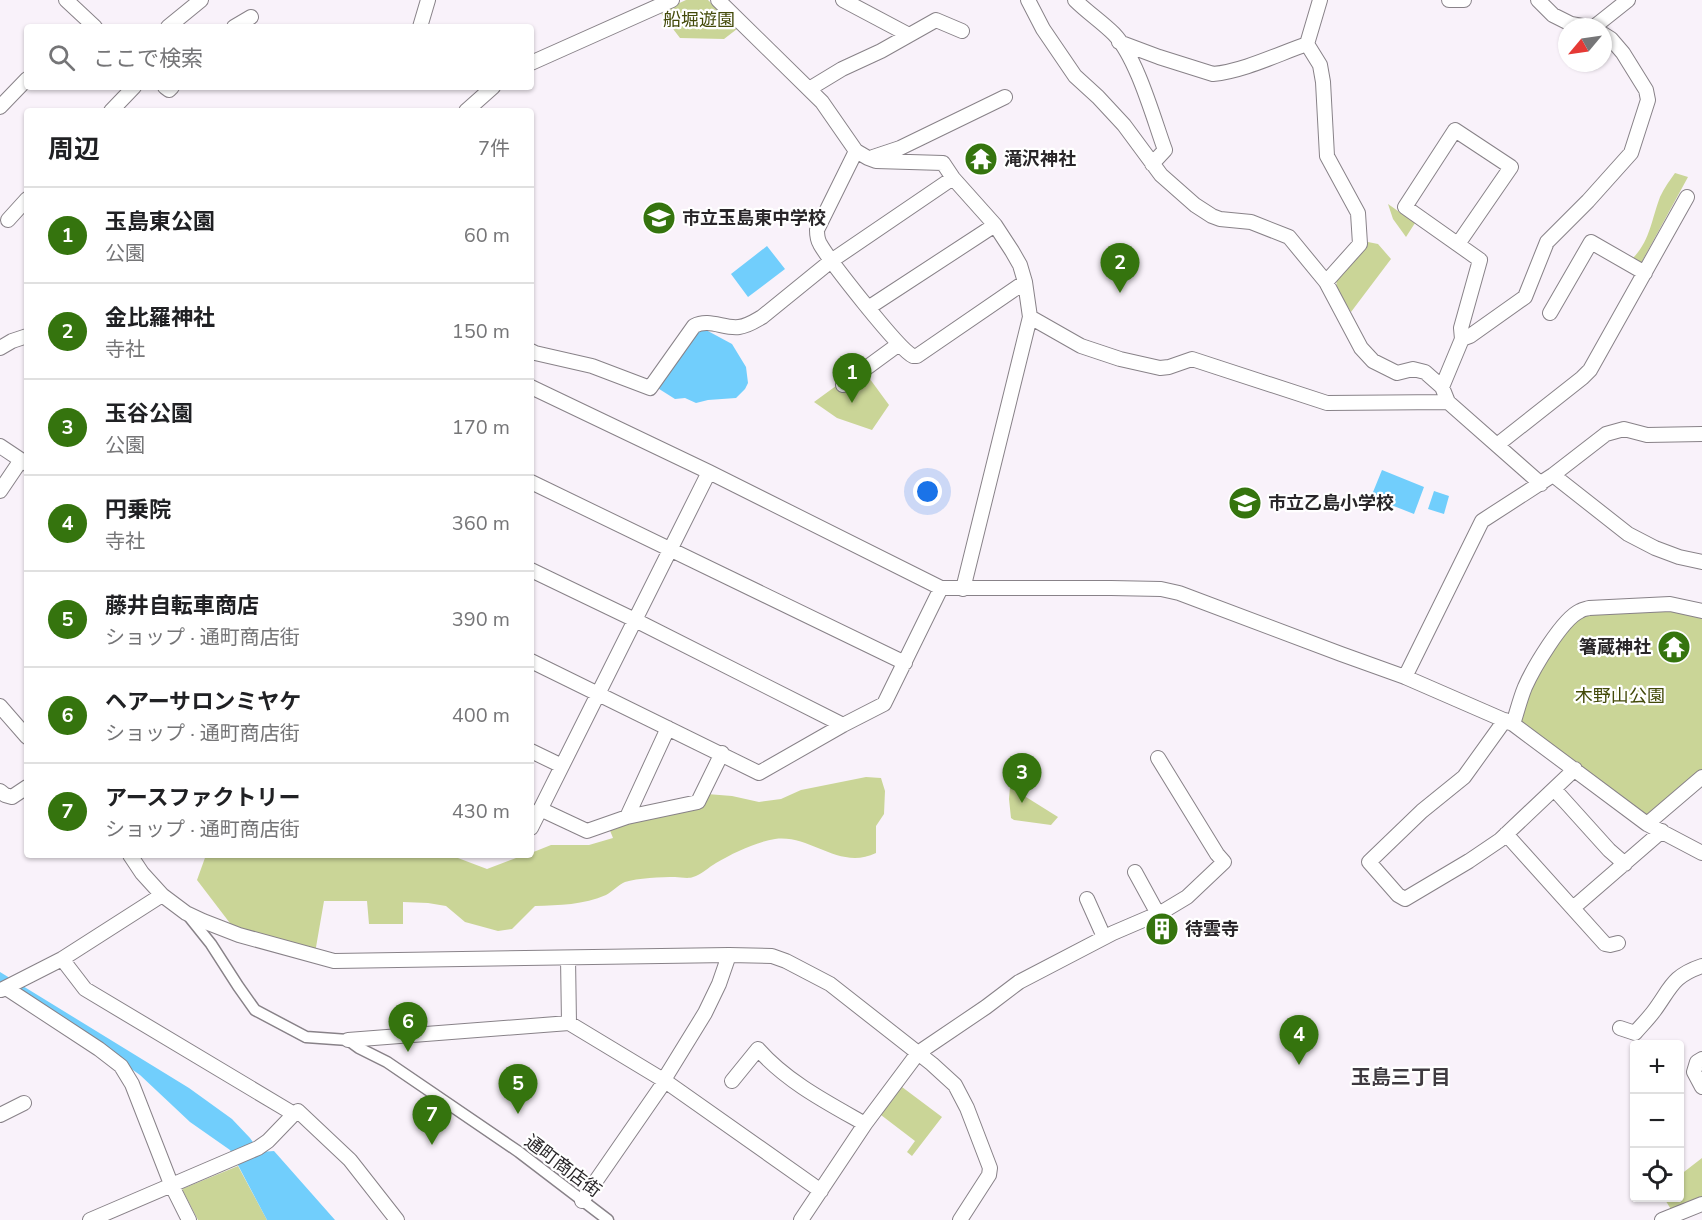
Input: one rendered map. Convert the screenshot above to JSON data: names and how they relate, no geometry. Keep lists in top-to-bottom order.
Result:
{
  "streets": {
    "street": ["通町商店街"]
  },
  "districts": ["玉島三丁目"],
  "parks": ["船堀遊園", "木野山公園"],
  "places": {
    "temple": ["滝沢神社", "箸蔵神社"],
    "school or university": ["市立玉島東中学校", "市立乙島小学校"],
    "building": ["待雲寺"]
  },
  "north": "bottom left",
  "page": {
    "search": "ここで検索",
    "heading": ["周辺", "7件"],
    "list": [
      {
        "mark": "1",
        "name": "玉島東公園",
        "note": "公園",
        "value": "60 m"
      },
      {
        "mark": "2",
        "name": "金比羅神社",
        "note": "寺社",
        "value": "150 m"
      },
      {
        "mark": "3",
        "name": "玉谷公園",
        "note": "公園",
        "value": "170 m"
      },
      {
        "mark": "4",
        "name": "円乗院",
        "note": "寺社",
        "value": "360 m"
      },
      {
        "mark": "5",
        "name": "藤井自転車商店",
        "note": "ショップ · 通町商店街",
        "value": "390 m"
      },
      {
        "mark": "6",
        "name": "ヘアーサロンミヤケ",
        "note": "ショップ · 通町商店街",
        "value": "400 m"
      },
      {
        "mark": "7",
        "name": "アースファクトリー",
        "note": "ショップ · 通町商店街",
        "value": "430 m"
      }
    ],
    "pins": [
      "2",
      "1",
      "3",
      "6",
      "4",
      "5",
      "7"
    ],
    "map_buttons": ["+", "−"]
  }
}
